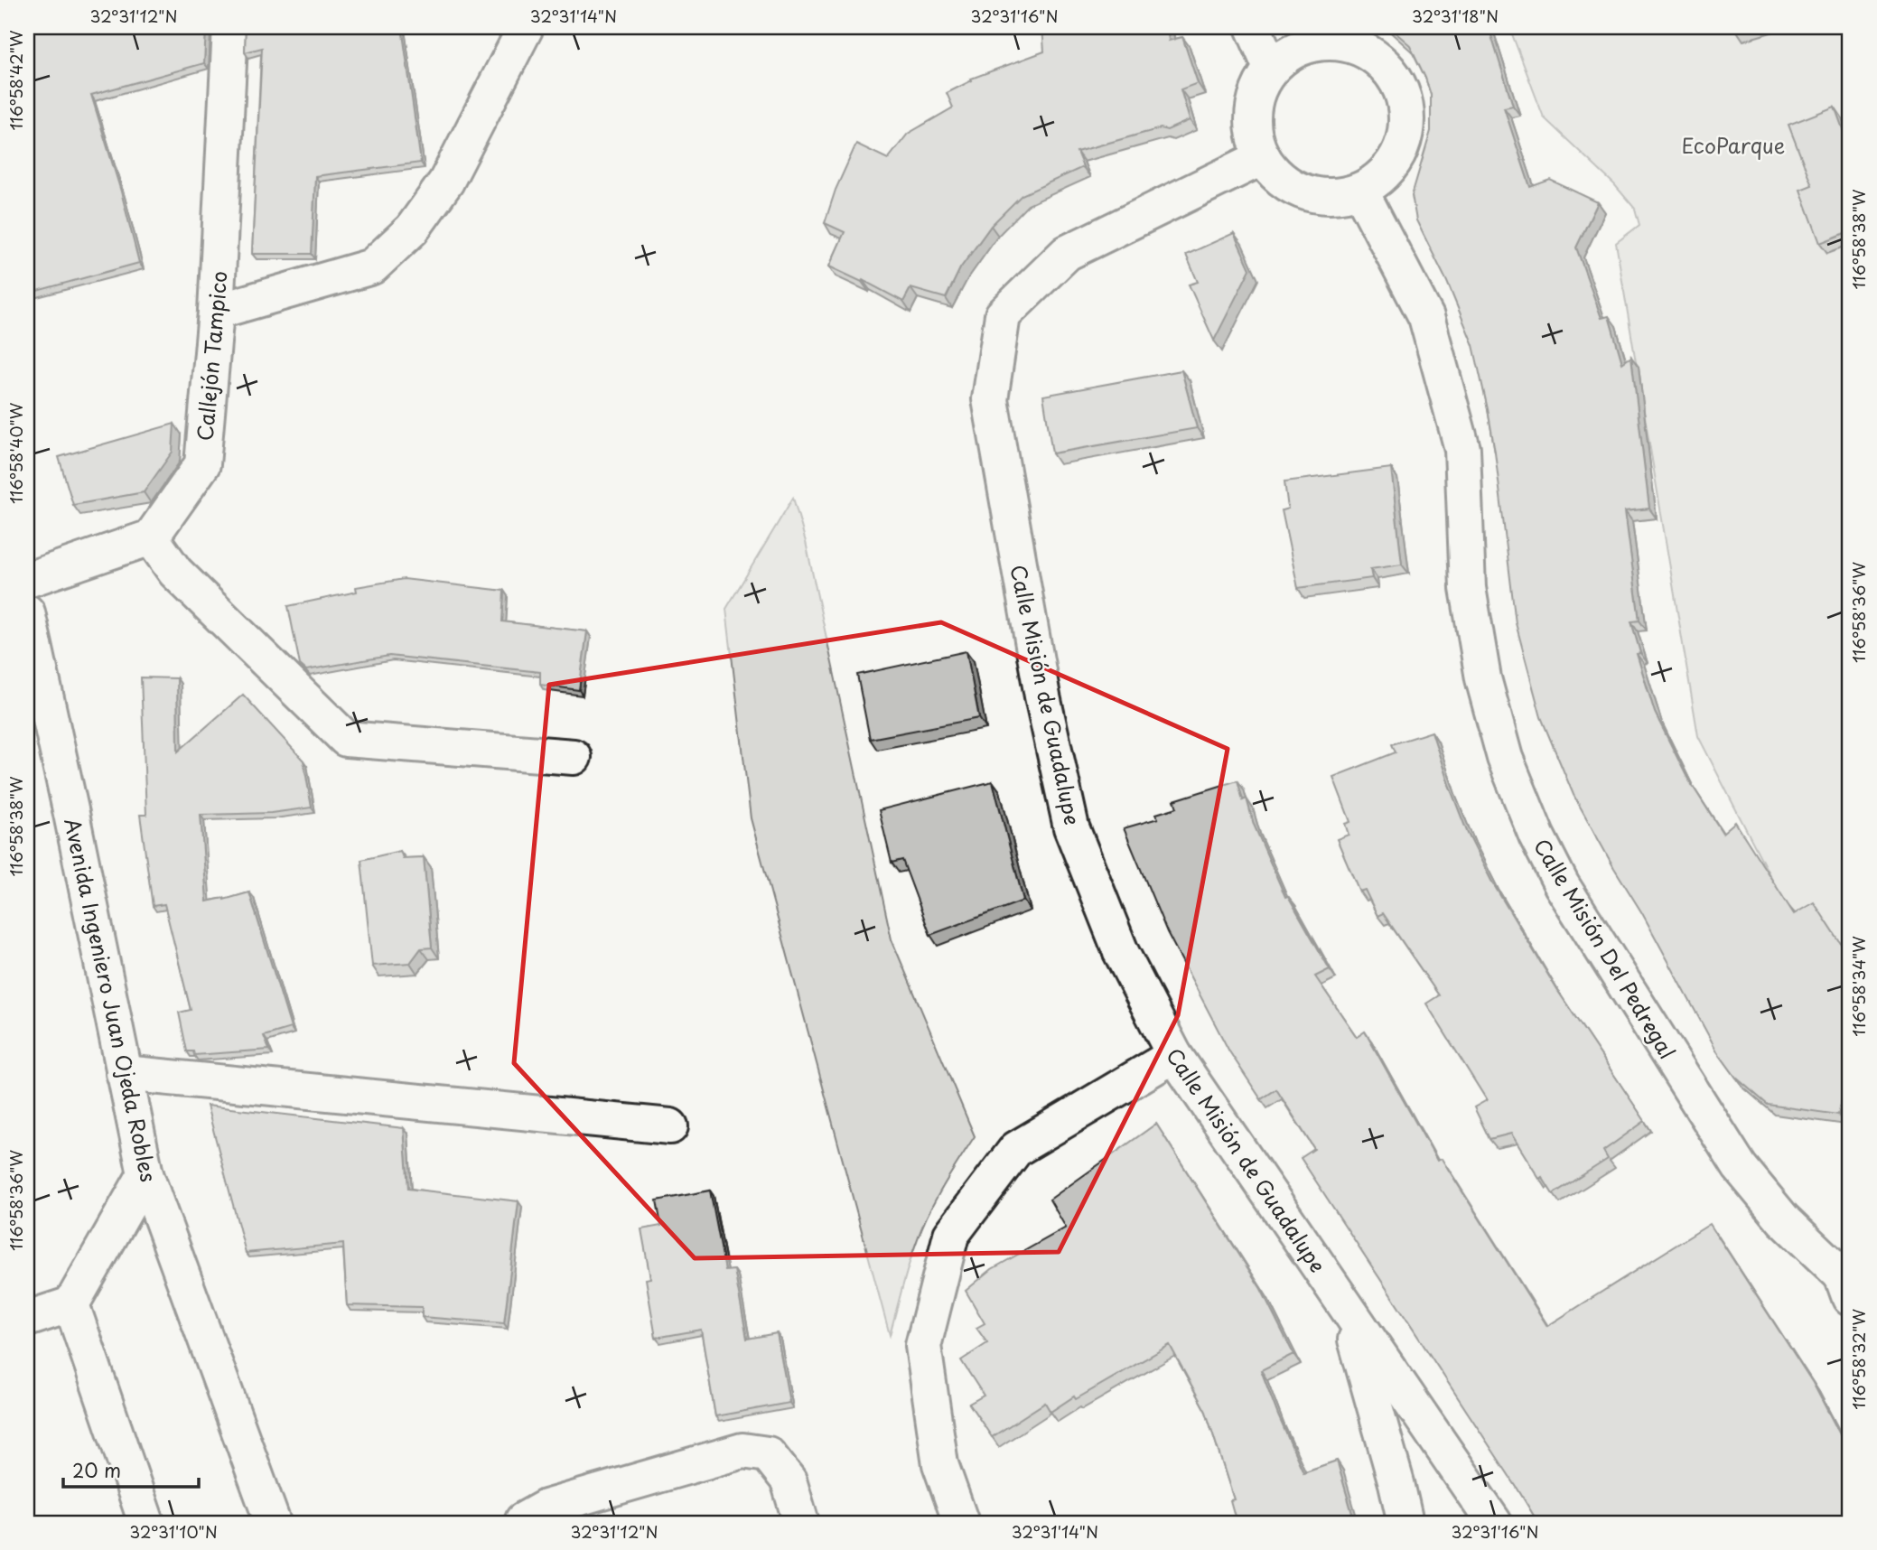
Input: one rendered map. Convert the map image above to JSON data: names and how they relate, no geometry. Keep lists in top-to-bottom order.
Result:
{
  "streets": {
    "street": [
      "Callejón Tampico",
      "Calle Misión de Guadalupe",
      "Calle Misión Del Pedregal",
      "Avenida Ingeniero Juan Ojeda Robles"
    ]
  },
  "crossings": [
    ["Calle Misión de Guadalupe", "Calle Misión Del Pedregal"]
  ],
  "parks": ["EcoParque"],
  "scale_bar": "20 m",
  "coordinates": [
    "32°31'12\"N",
    "32°31'14\"N",
    "32°31'16\"N",
    "32°31'18\"N",
    "116°58'42\"W",
    "116°58'38\"W",
    "116°58'40\"W",
    "116°58'36\"W",
    "116°58'34\"W",
    "116°58'32\"W",
    "32°31'10\"N"
  ]
}
